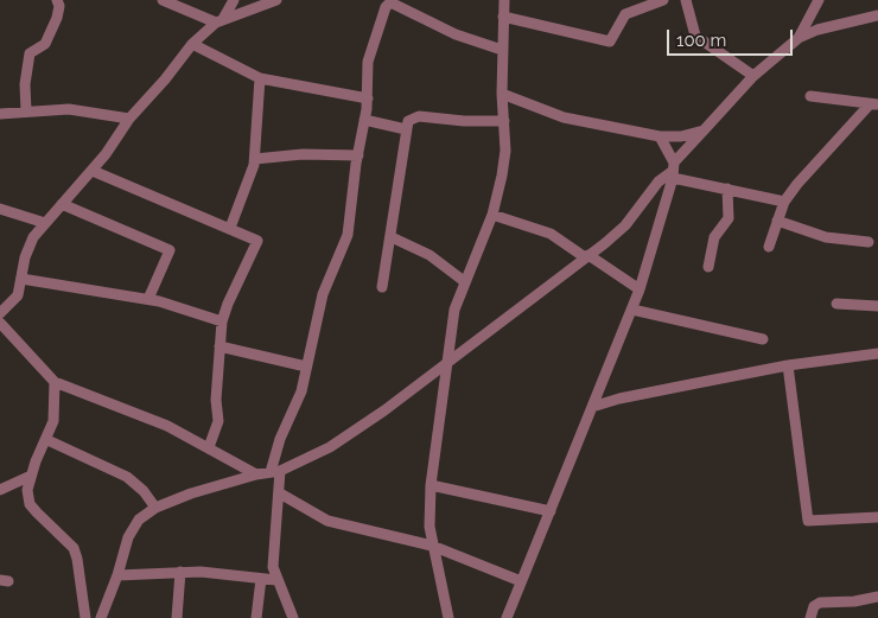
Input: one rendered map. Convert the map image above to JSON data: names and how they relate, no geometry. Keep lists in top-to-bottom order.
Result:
{
  "scale_bar": "100 m"
}
